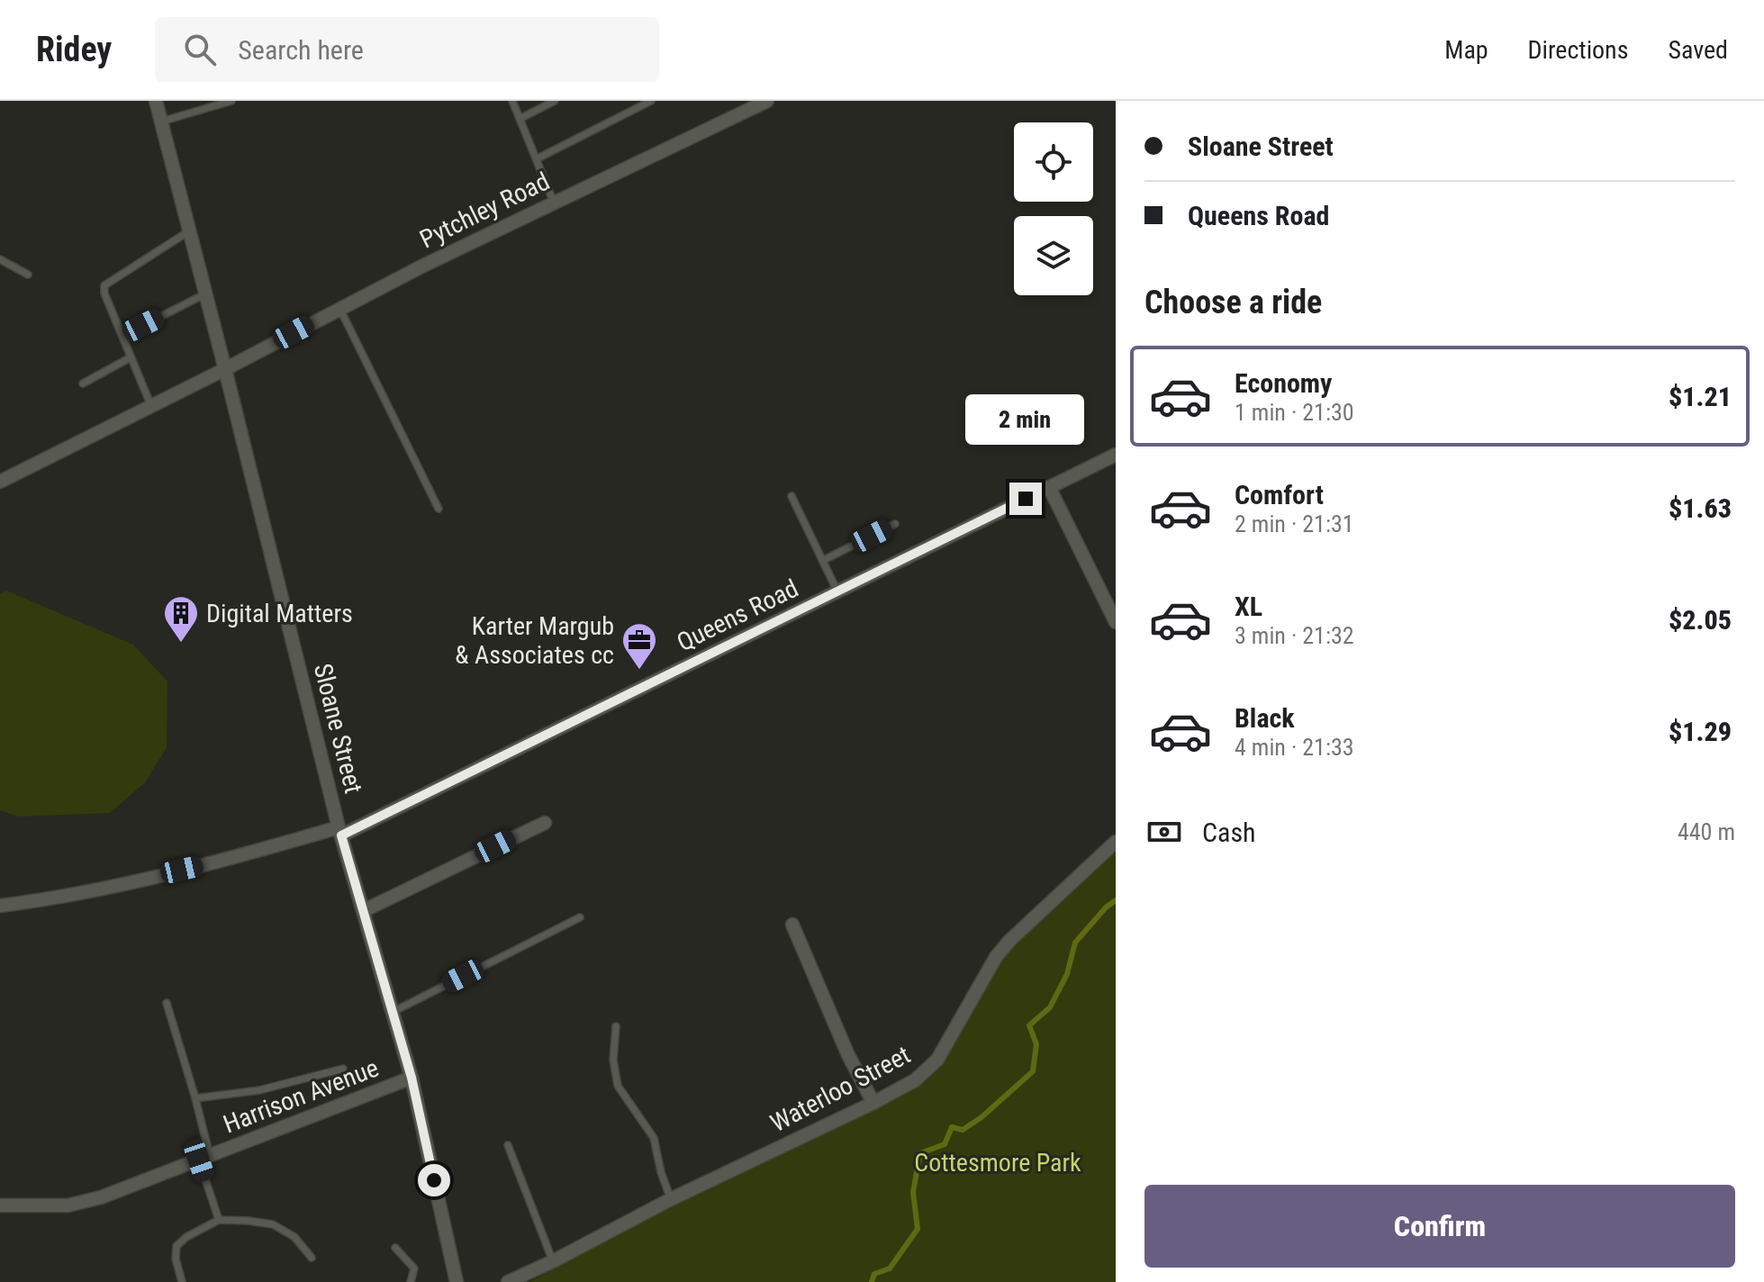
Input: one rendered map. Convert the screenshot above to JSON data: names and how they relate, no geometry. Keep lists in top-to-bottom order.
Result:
{
  "streets": {
    "street": [
      "Pytchley Road",
      "Queens Road",
      "Sloane Street",
      "Waterloo Street",
      "Harrison Avenue"
    ]
  },
  "crossings": [
    ["Pytchley Road", "Sloane Street"],
    ["Queens Road", "Sloane Street"],
    ["Sloane Street", "Harrison Avenue"]
  ],
  "parks": ["Cottesmore Park"],
  "places": {
    "building": ["Digital Matters"],
    "office": ["Karter Margub & Associates cc"]
  },
  "page": {
    "header": "Ridey",
    "search": "Search here",
    "nav": ["Map", "Directions", "Saved"],
    "banner": ["Sloane Street", "Queens Road"],
    "heading": "Choose a ride",
    "list": [
      {
        "name": "Economy",
        "note": "1 min · 21:30",
        "value": "$1.21"
      },
      {
        "name": "Comfort",
        "note": "2 min · 21:31",
        "value": "$1.63"
      },
      {
        "name": "XL",
        "note": "3 min · 21:32",
        "value": "$2.05"
      },
      {
        "name": "Black",
        "note": "4 min · 21:33",
        "value": "$1.29"
      }
    ],
    "bubble": "2 min",
    "pay": ["Cash", "440 m"],
    "buttons": "Confirm"
  }
}
